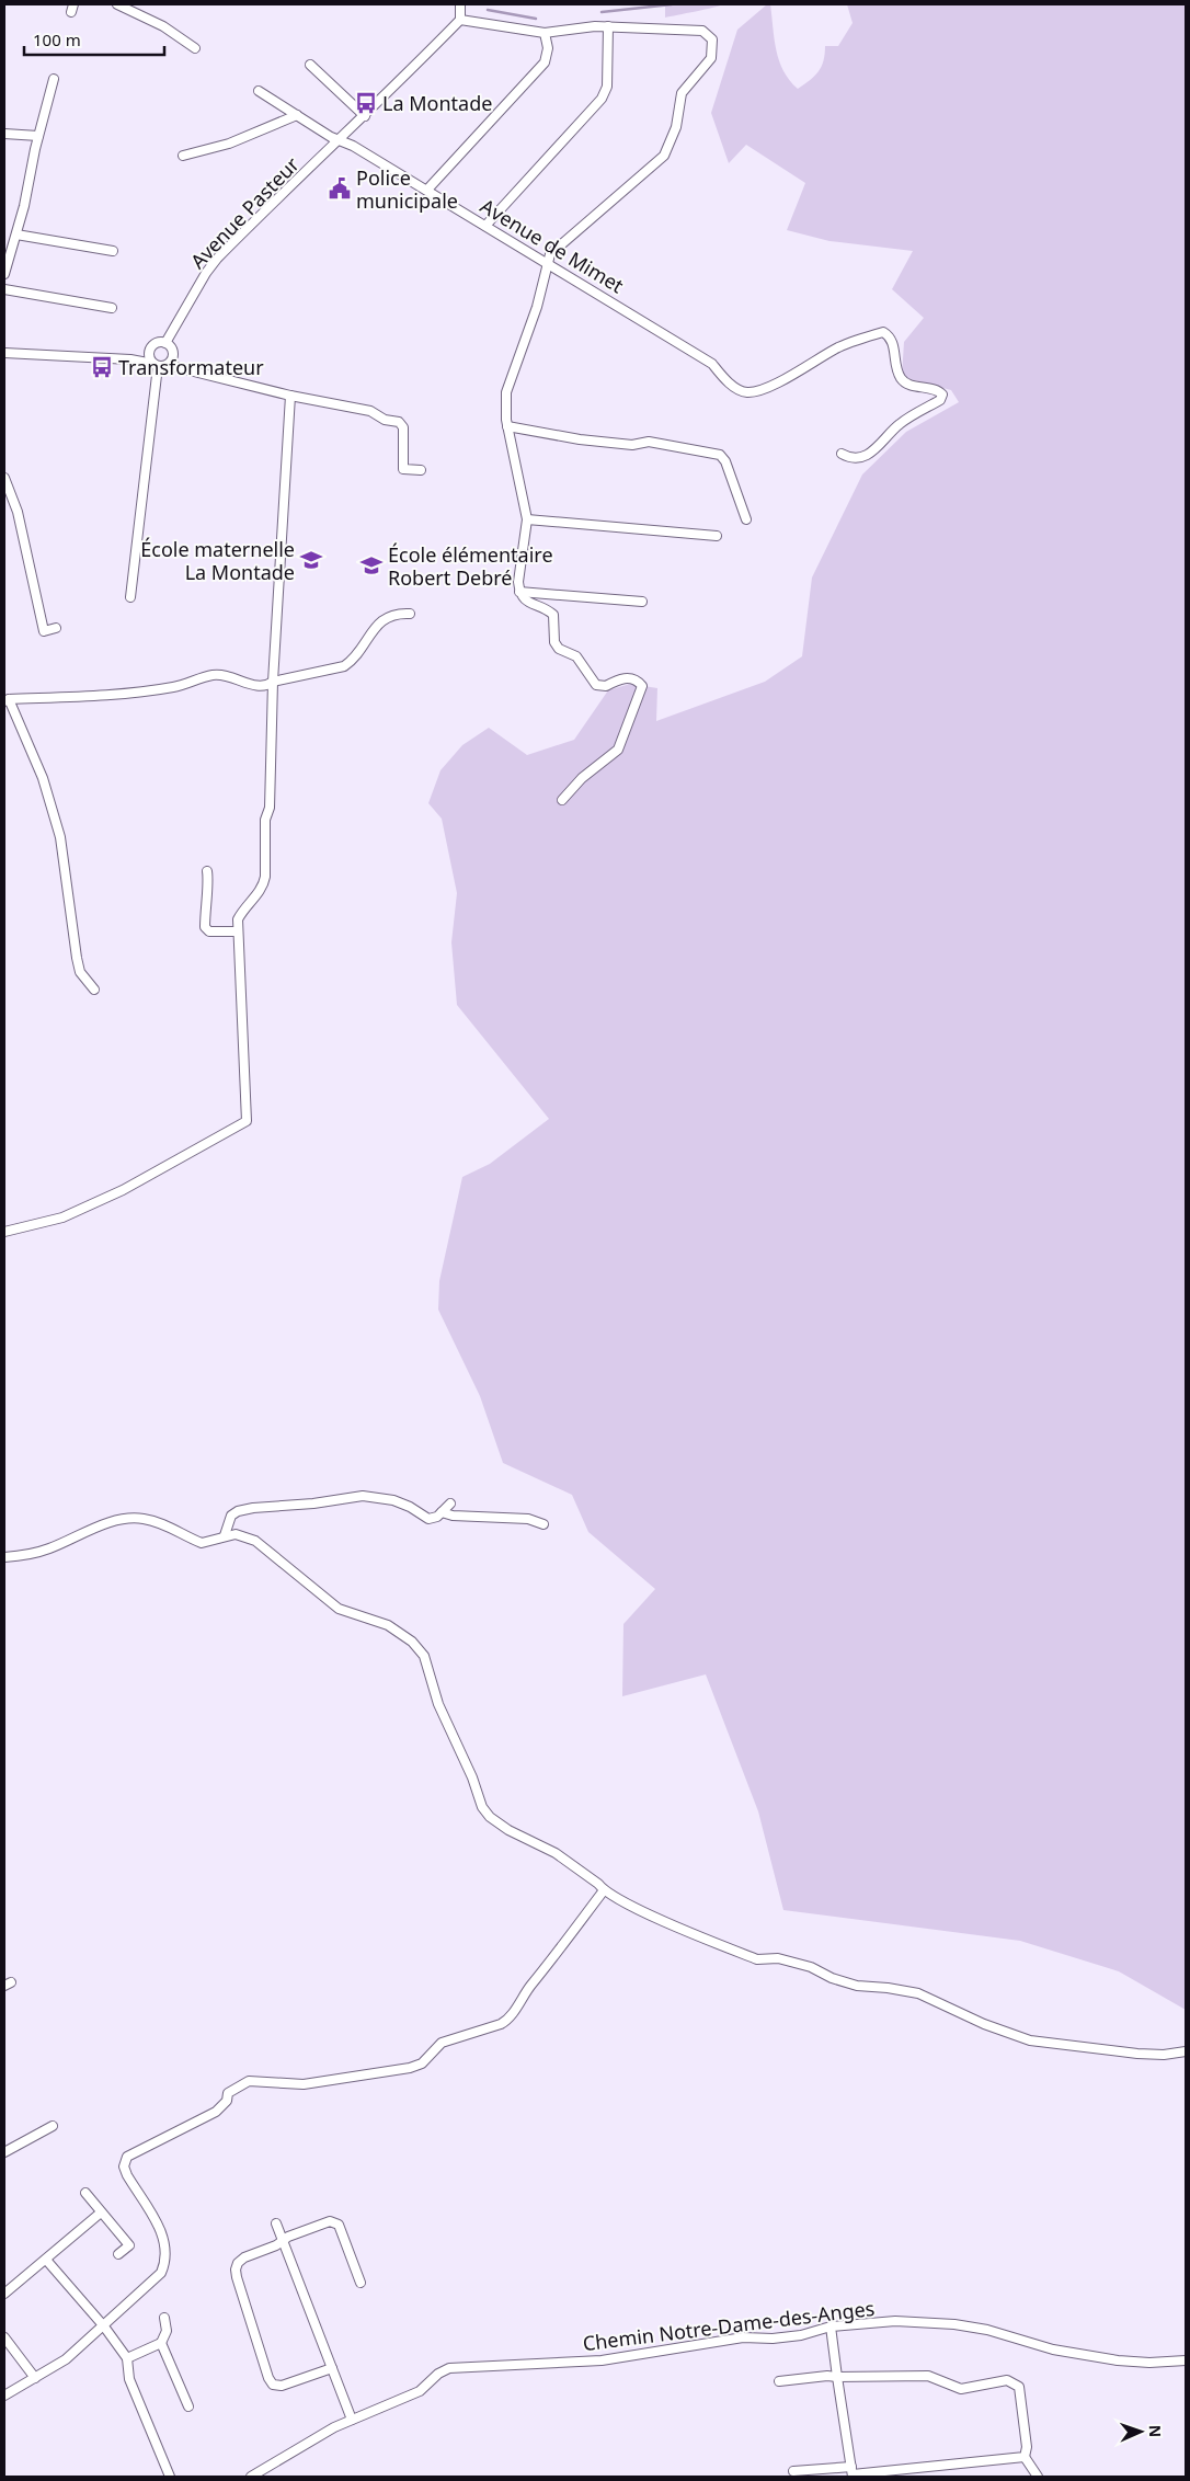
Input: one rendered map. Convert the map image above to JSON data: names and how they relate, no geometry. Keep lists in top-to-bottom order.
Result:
{
  "streets": {
    "street": ["Avenue Pasteur", "Avenue de Mimet", "Chemin Notre-Dame-des-Anges"]
  },
  "crossings": [
    ["Avenue Pasteur", "Avenue de Mimet"]
  ],
  "places": {
    "bus stop": ["La Montade", "Transformateur"],
    "public building": ["Police municipale"],
    "school or university": ["École maternelle La Montade", "École élémentaire Robert Debré"]
  },
  "scale_bar": "100 m",
  "north": "right"
}
